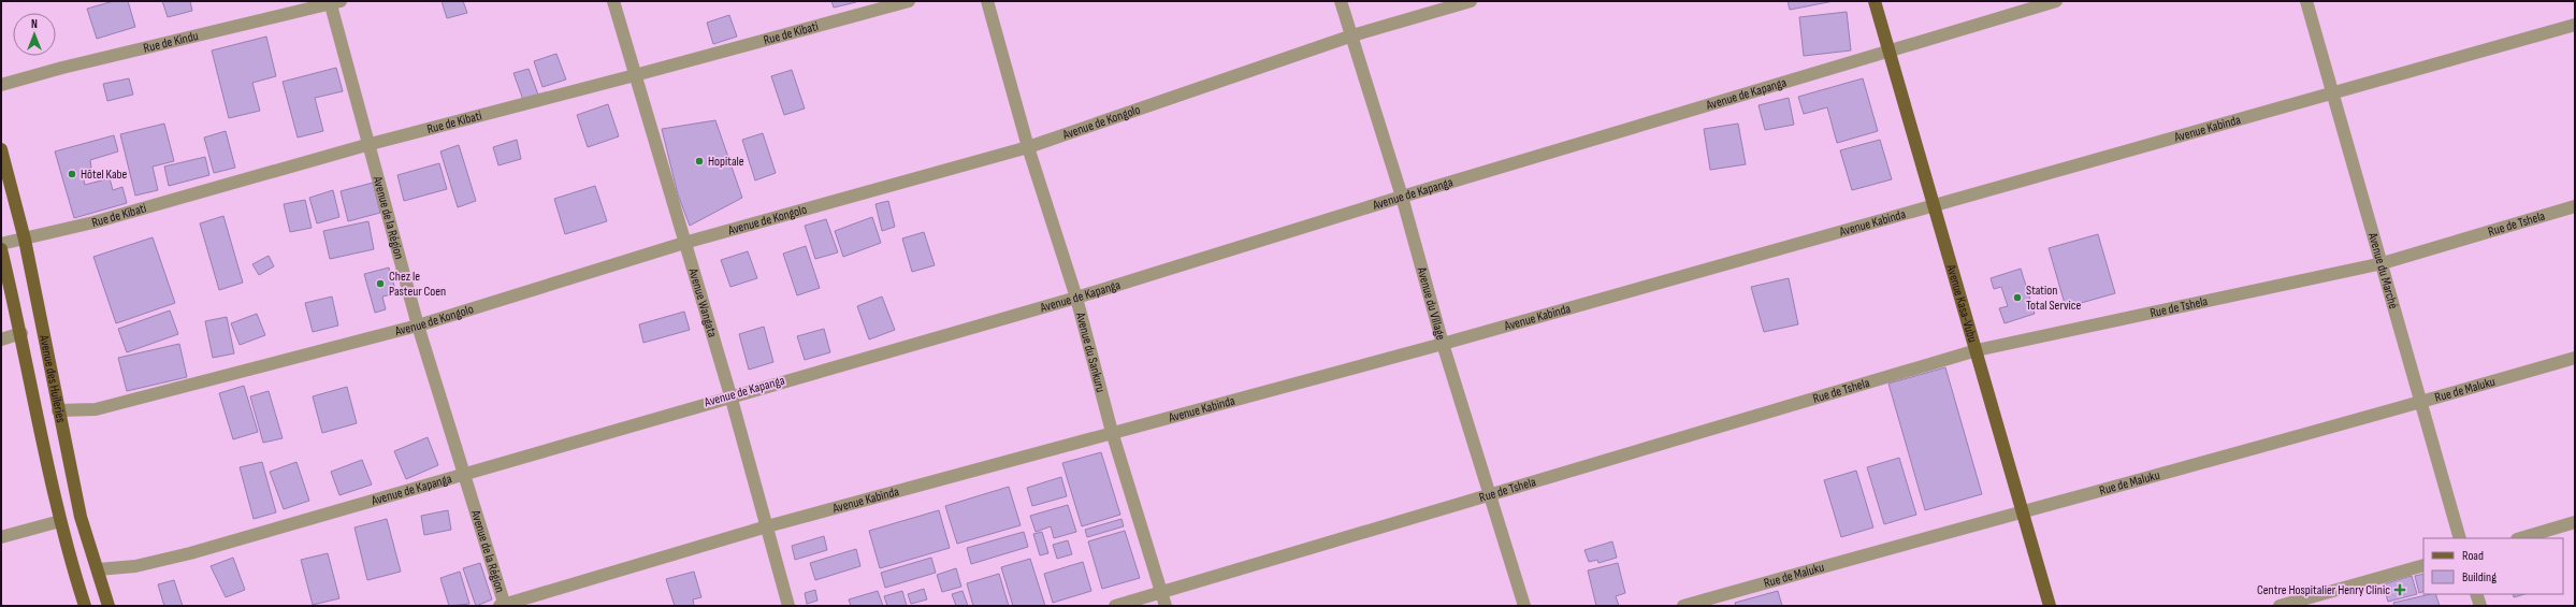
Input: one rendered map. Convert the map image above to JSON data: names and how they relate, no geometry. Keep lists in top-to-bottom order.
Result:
{
  "streets": {
    "main road": ["Avenue Kasa-Vubu", "Avenue des Huileries"],
    "street": [
      "Rue de Kibati",
      "Rue de Kindu",
      "Avenue de Kapanga",
      "Avenue de Kongolo",
      "Avenue Kabinda",
      "Avenue de la Région",
      "Rue de Tshela",
      "Avenue du Marché",
      "Avenue Wangata",
      "Avenue du Village",
      "Avenue du Sankuru",
      "Rue de Maluku"
    ]
  },
  "crossings": [
    ["Rue de Kibati", "Avenue de la Région"],
    ["Rue de Kibati", "Avenue Wangata"],
    ["Rue de Kibati", "Avenue des Huileries"],
    ["Rue de Kindu", "Avenue de la Région"],
    ["Avenue de Kapanga", "Avenue de la Région"],
    ["Avenue de Kapanga", "Avenue Wangata"],
    ["Avenue de Kapanga", "Avenue Kasa-Vubu"],
    ["Avenue de Kapanga", "Avenue du Village"],
    ["Avenue de Kapanga", "Avenue du Sankuru"],
    ["Avenue de Kapanga", "Avenue des Huileries"],
    ["Avenue de Kongolo", "Avenue de la Région"],
    ["Avenue de Kongolo", "Avenue Wangata"],
    ["Avenue de Kongolo", "Avenue du Village"],
    ["Avenue de Kongolo", "Avenue du Sankuru"],
    ["Avenue de Kongolo", "Avenue des Huileries"],
    ["Avenue Kabinda", "Avenue de la Région"],
    ["Avenue Kabinda", "Avenue du Marché"],
    ["Avenue Kabinda", "Avenue Wangata"],
    ["Avenue Kabinda", "Avenue Kasa-Vubu"],
    ["Avenue Kabinda", "Avenue du Village"],
    ["Avenue Kabinda", "Avenue du Sankuru"],
    ["Rue de Tshela", "Avenue du Marché"],
    ["Rue de Tshela", "Avenue Kasa-Vubu"],
    ["Rue de Tshela", "Avenue du Village"],
    ["Rue de Tshela", "Avenue du Sankuru"],
    ["Avenue du Marché", "Rue de Maluku"],
    ["Avenue Kasa-Vubu", "Rue de Maluku"]
  ],
  "places": {
    "other": [
      "Hopitale",
      "Hôtel Kabe",
      "Chez le Pasteur Coen",
      "Station Total Service"
    ],
    "health": ["Centre Hospitalier Henry Clinic"]
  },
  "legend": ["Road", "Building"],
  "north": "top"
}
